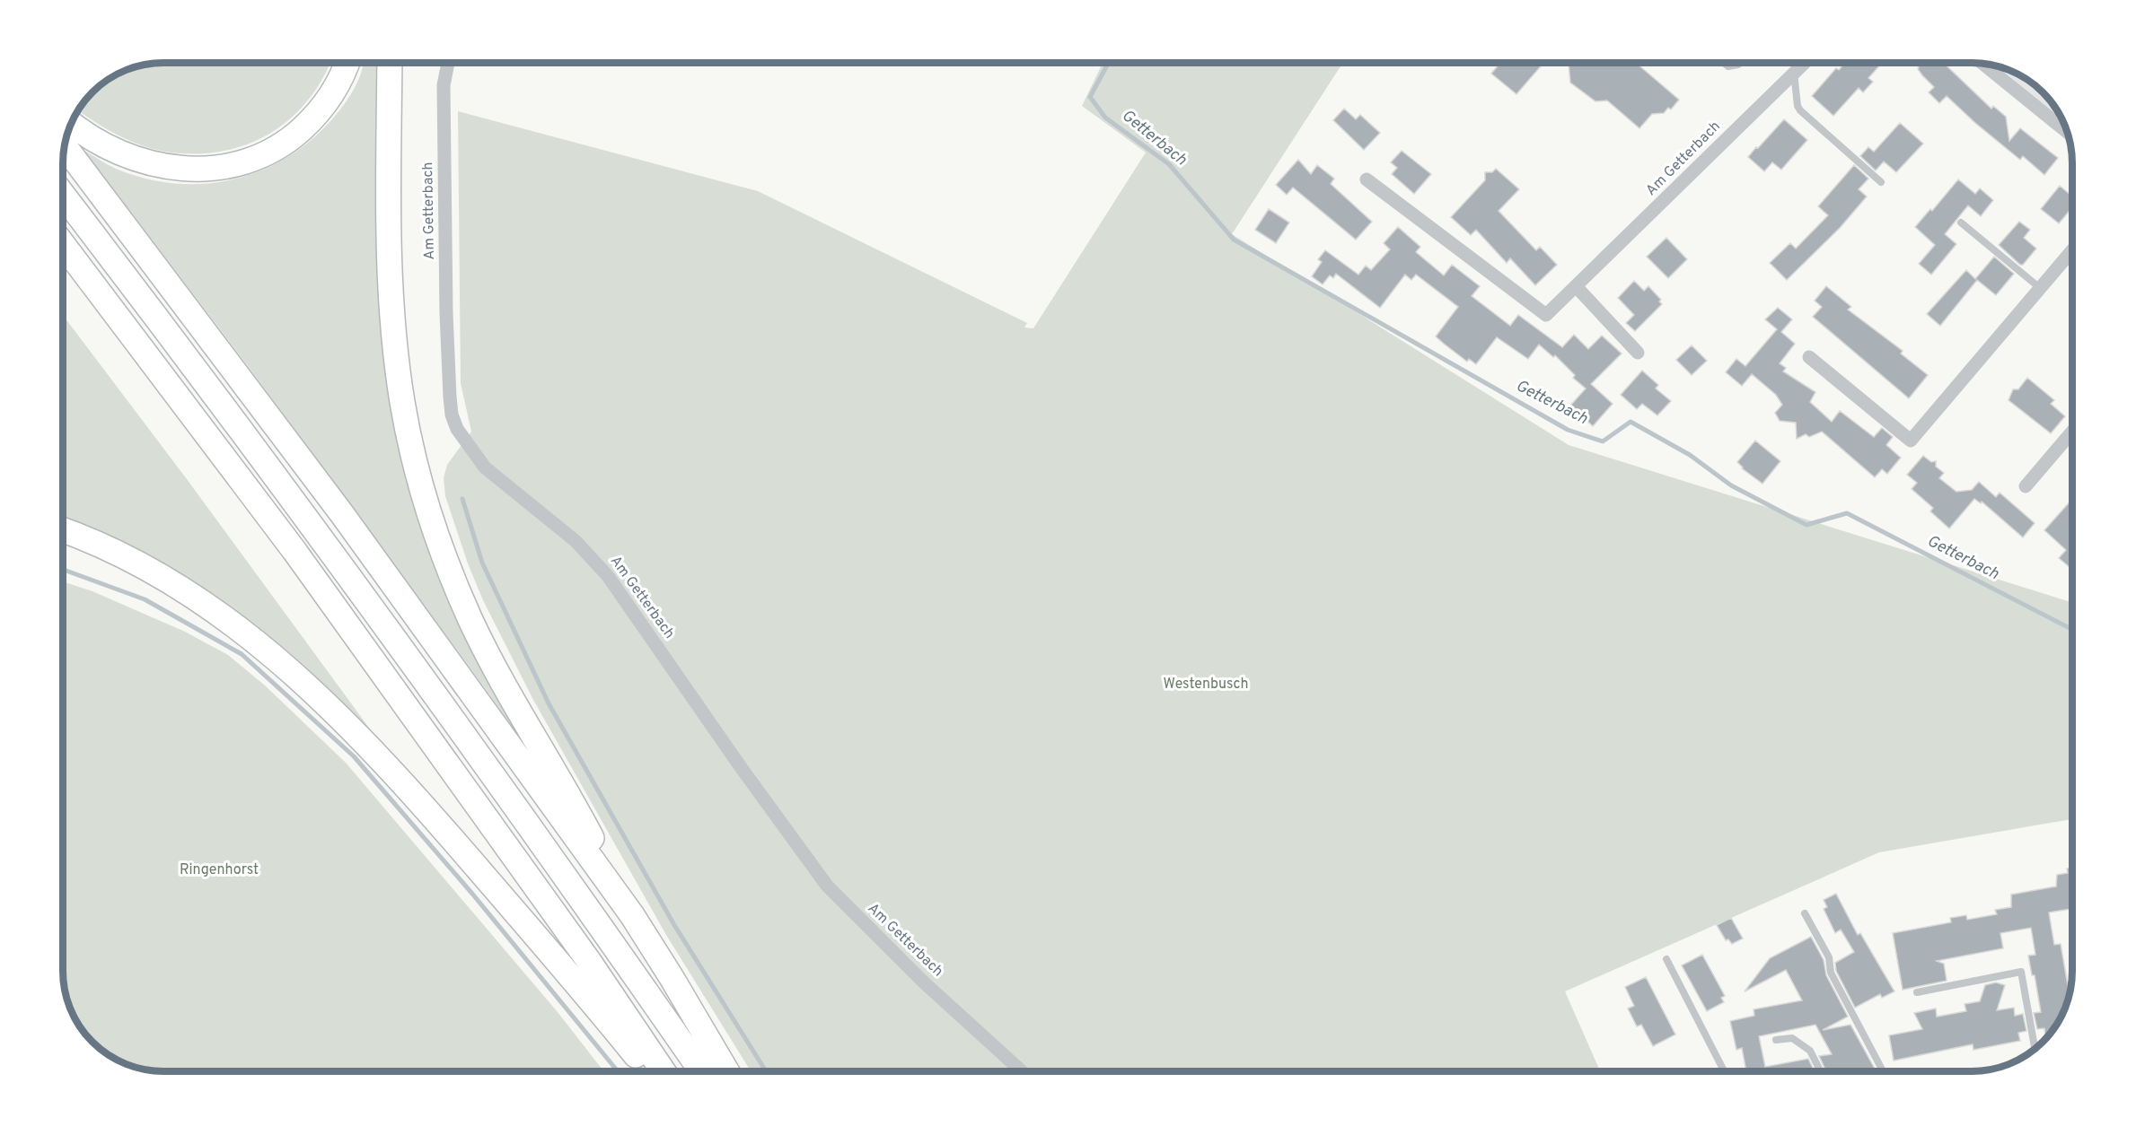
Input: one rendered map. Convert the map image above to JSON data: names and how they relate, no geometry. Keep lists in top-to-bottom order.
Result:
{
  "streets": {
    "street": ["Am Getterbach"]
  },
  "water": ["Getterbach"],
  "parks": ["Westenbusch", "Ringenhorst"]
}
